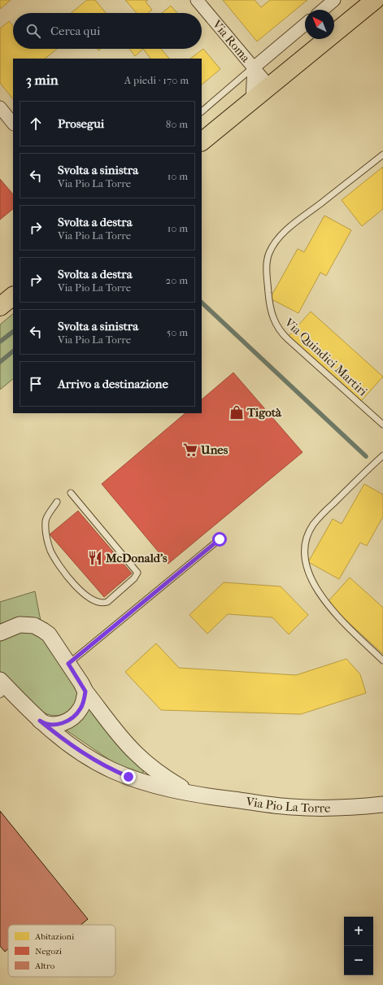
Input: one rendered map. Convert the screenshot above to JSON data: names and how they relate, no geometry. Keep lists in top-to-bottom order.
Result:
{
  "streets": {
    "street": ["Via Roma", "Via Pio La Torre"],
    "lane": ["Via Quindici Martiri"]
  },
  "places": {
    "shop": ["Tigotà"],
    "supermarket": ["Unes"],
    "restaurant": ["McDonald's"]
  },
  "legend": ["Abitazioni", "Negozi", "Altro"],
  "north": "top left",
  "page": {
    "search": "Cerca qui",
    "heading": ["3 min", "A piedi · 170 m"],
    "list": [
      ["Prosegui", "80 m"],
      ["Svolta a sinistra", "Via Pio La Torre", "10 m"],
      ["Svolta a destra", "Via Pio La Torre", "10 m"],
      ["Svolta a destra", "Via Pio La Torre", "20 m"],
      ["Svolta a sinistra", "Via Pio La Torre", "50 m"],
      "Arrivo a destinazione"
    ],
    "map_buttons": ["+", "−"]
  }
}
